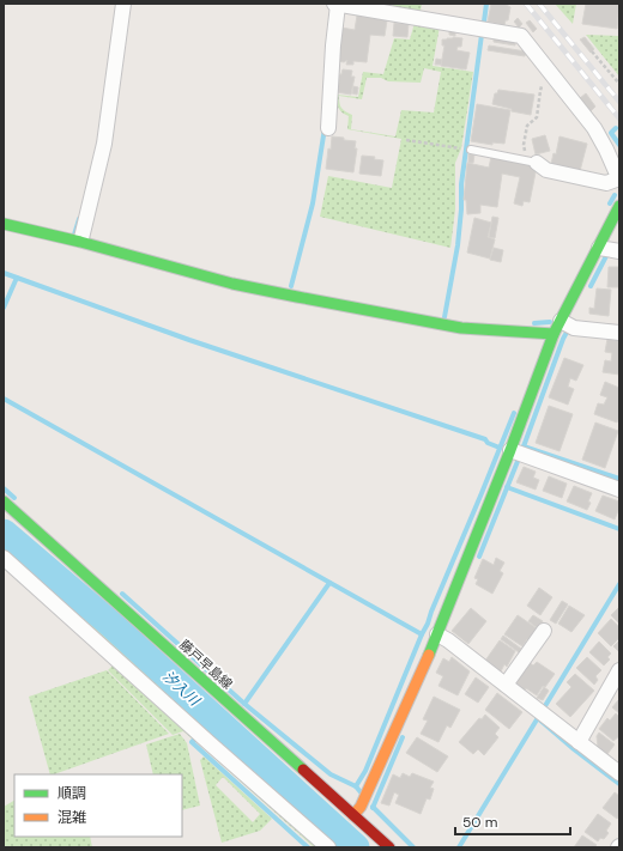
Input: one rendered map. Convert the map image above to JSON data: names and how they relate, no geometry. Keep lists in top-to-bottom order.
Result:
{
  "streets": {
    "street": ["藤戸早島線"]
  },
  "water": ["汐入川"],
  "legend": ["順調", "混雑"],
  "scale_bar": "50 m"
}
